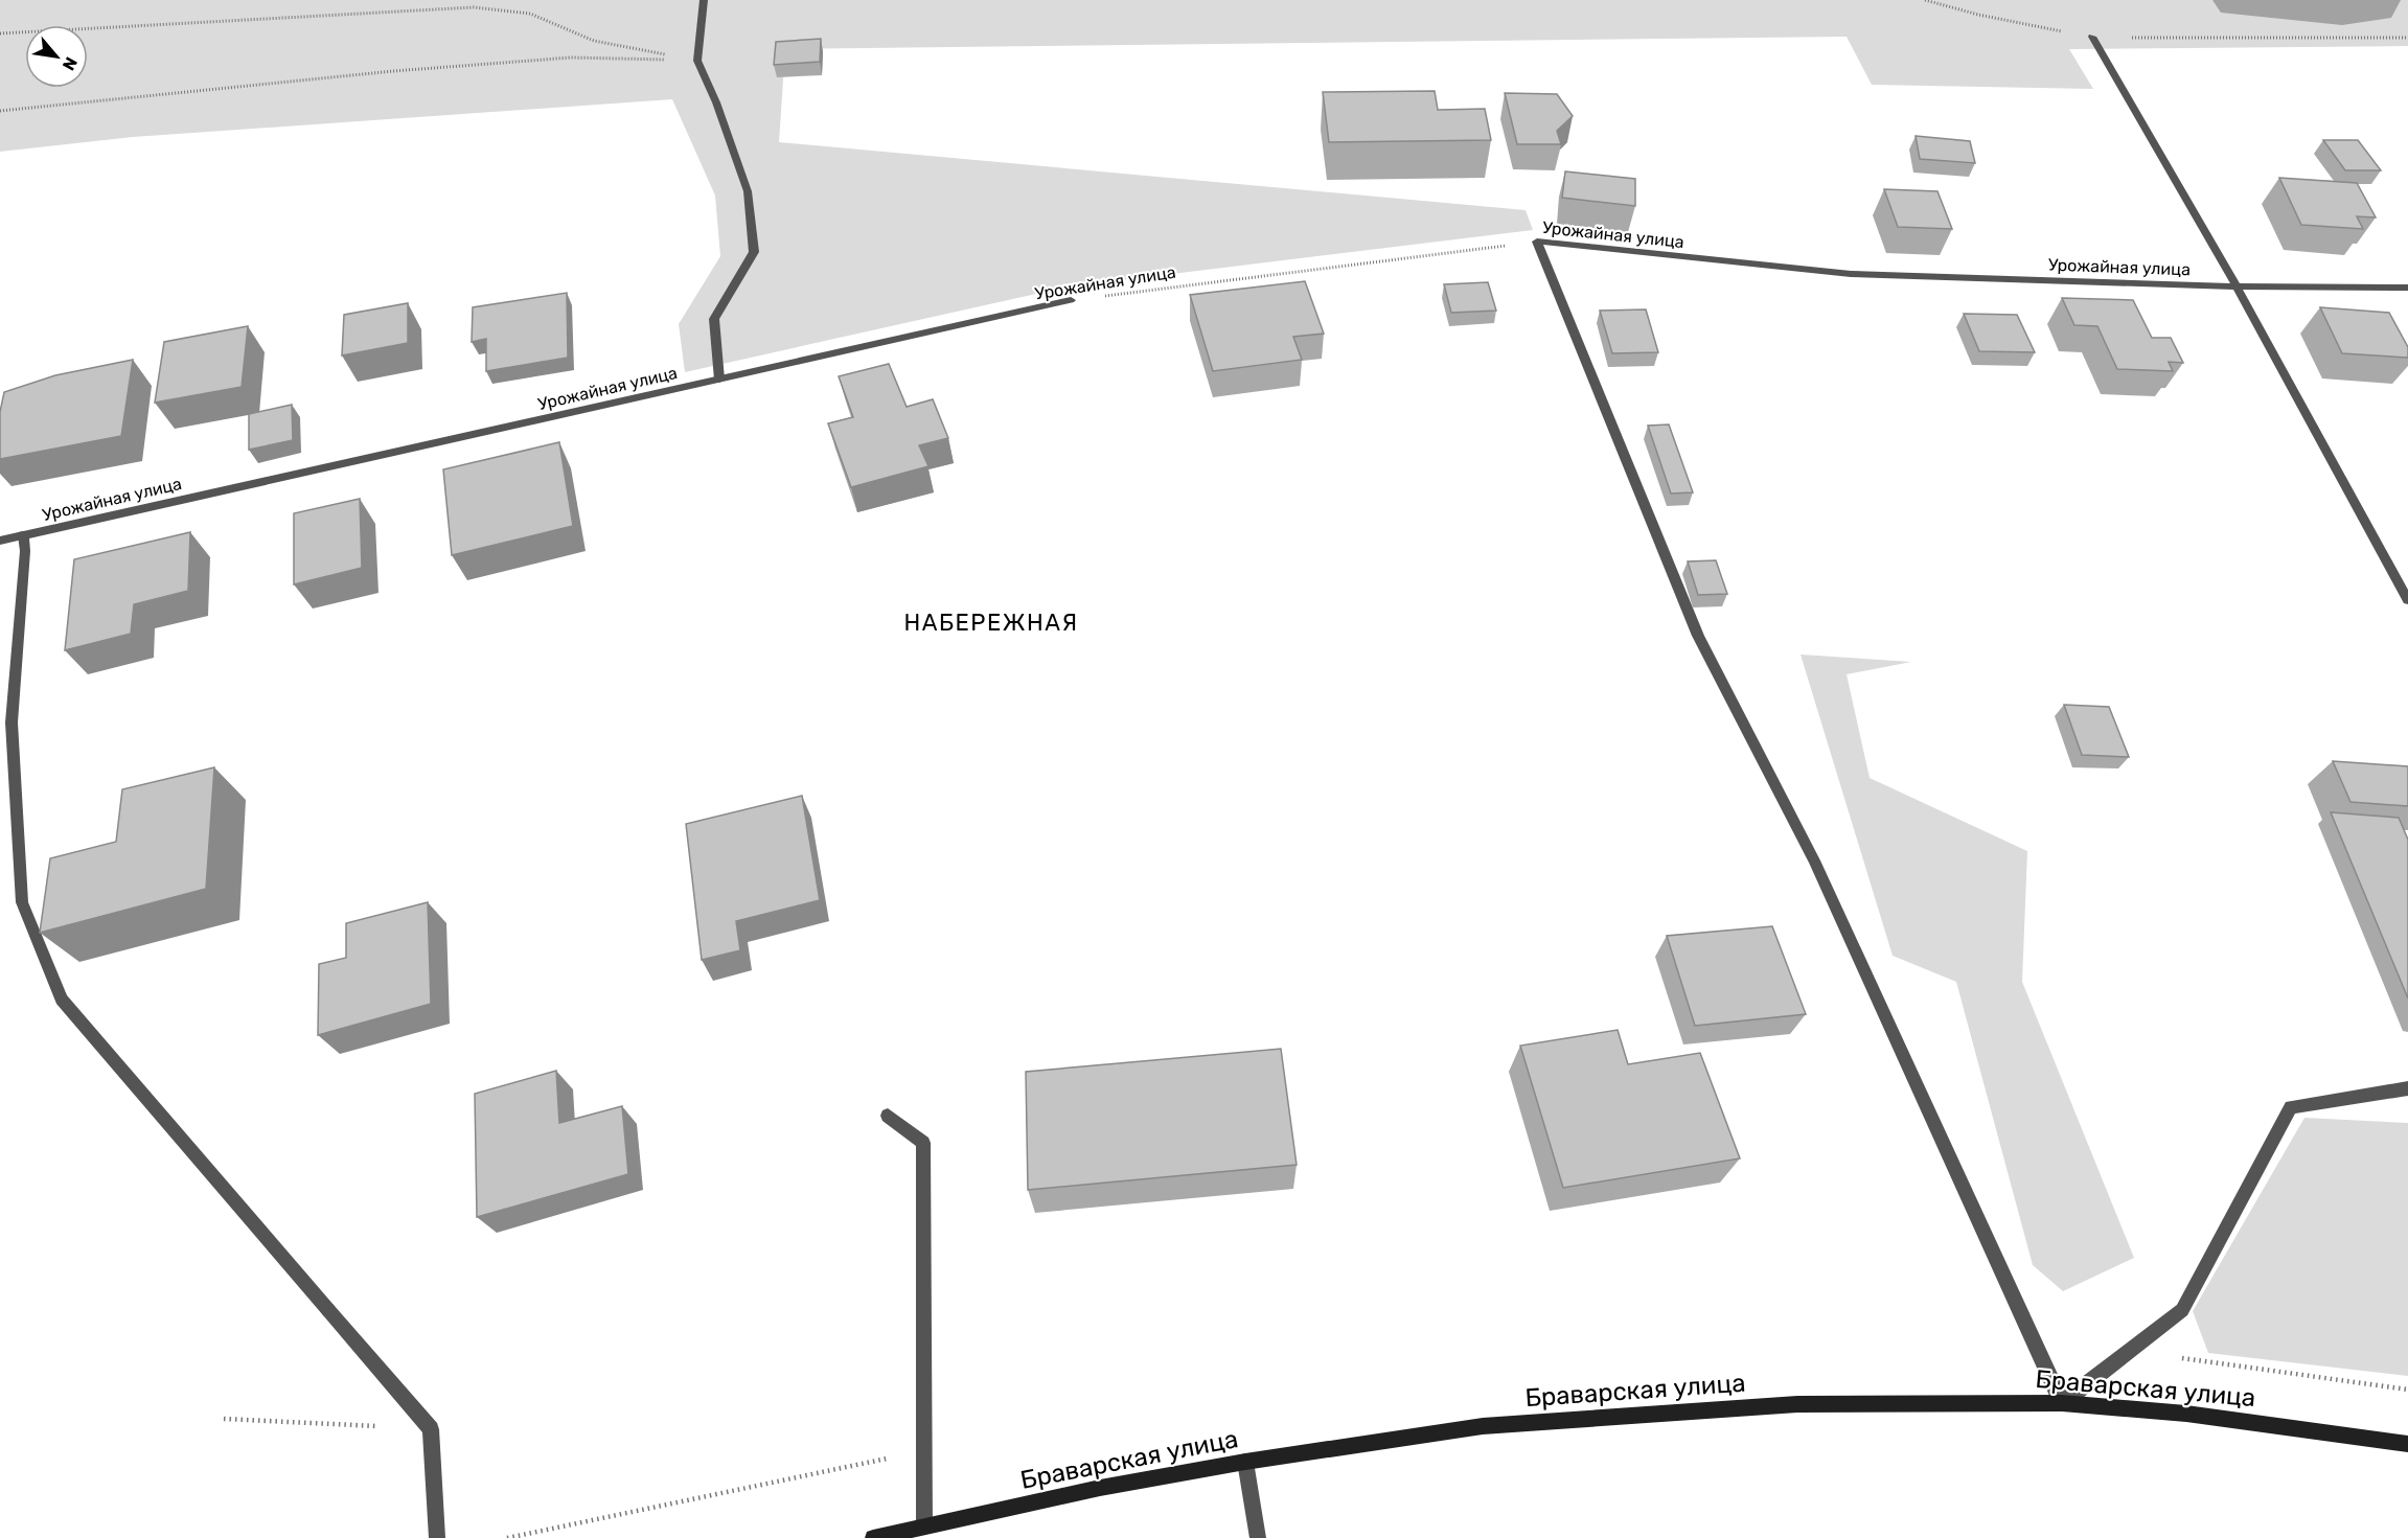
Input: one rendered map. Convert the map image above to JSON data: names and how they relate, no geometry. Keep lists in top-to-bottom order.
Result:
{
  "streets": {
    "main road": ["Браварская улица"],
    "street": ["Урожайная улица"]
  },
  "districts": ["НАБЕРЕЖНАЯ"],
  "north": "bottom right"
}
